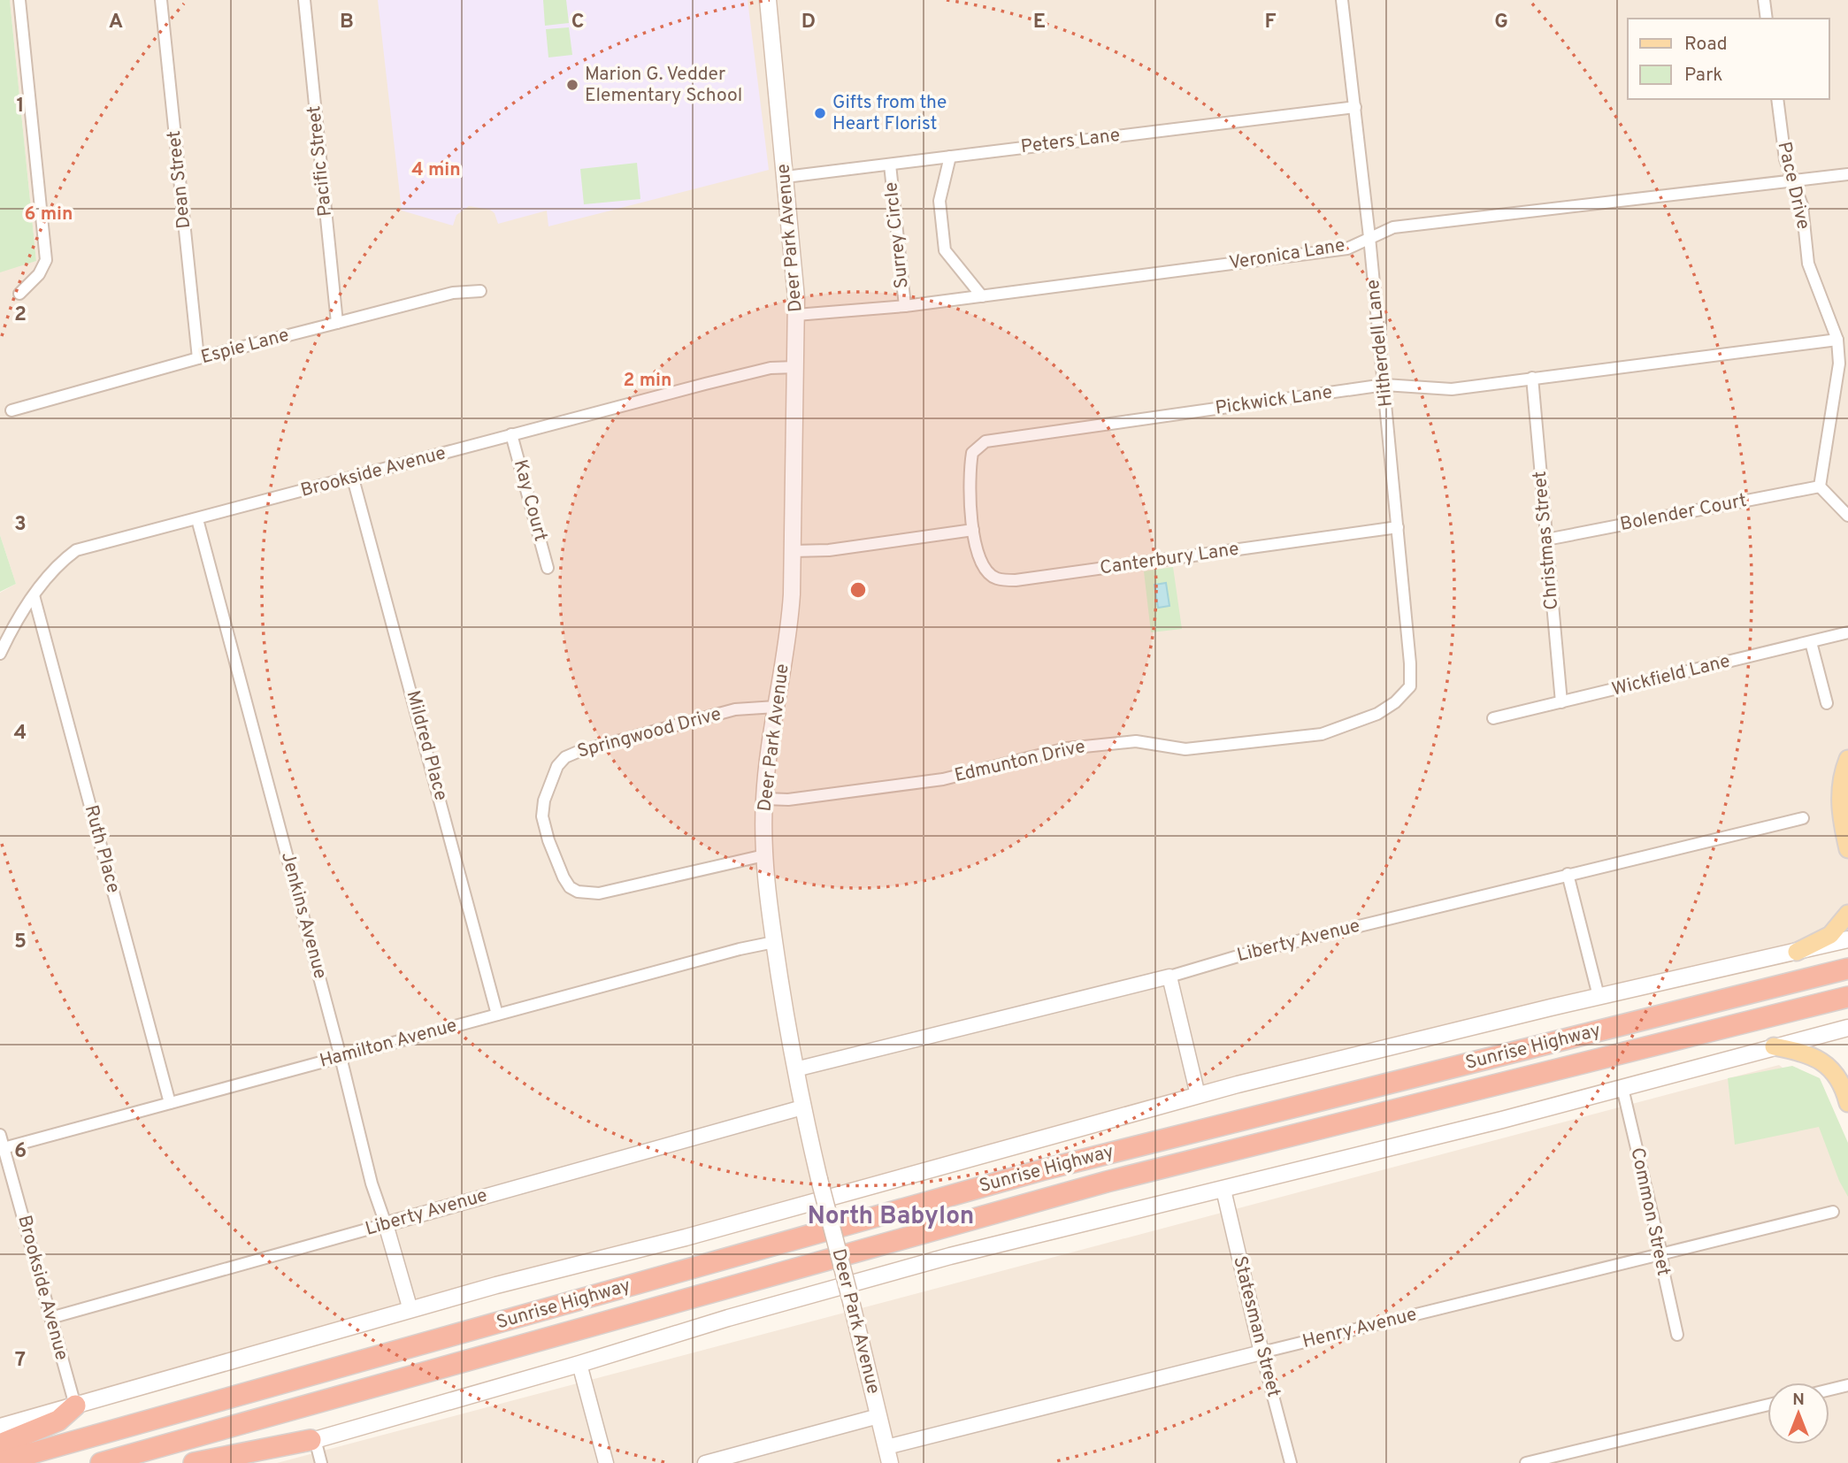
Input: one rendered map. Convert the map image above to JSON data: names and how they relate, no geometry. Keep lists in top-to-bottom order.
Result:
{
  "streets": {
    "highway": ["Sunrise Highway"],
    "main road": ["Deer Park Avenue"],
    "street": [
      "Peters Lane",
      "Pacific Street",
      "Dean Street",
      "Pace Drive",
      "Surrey Circle",
      "Veronica Lane",
      "Hitherdell Lane",
      "Espie Lane",
      "Pickwick Lane",
      "Brookside Avenue",
      "Kay Court",
      "Bolender Court",
      "Christmas Street",
      "Canterbury Lane",
      "Wickfield Lane",
      "Springwood Drive",
      "Mildred Place",
      "Edmunton Drive",
      "Ruth Place",
      "Jenkins Avenue",
      "Liberty Avenue",
      "Hamilton Avenue",
      "Common Street",
      "Statesman Street",
      "Henry Avenue"
    ]
  },
  "crossings": [
    ["Peters Lane", "Surrey Circle"],
    ["Peters Lane", "Deer Park Avenue"],
    ["Peters Lane", "Hitherdell Lane"],
    ["Pacific Street", "Espie Lane"],
    ["Dean Street", "Espie Lane"],
    ["Pace Drive", "Veronica Lane"],
    ["Pace Drive", "Pickwick Lane"],
    ["Pace Drive", "Bolender Court"],
    ["Surrey Circle", "Veronica Lane"],
    ["Deer Park Avenue", "Veronica Lane"],
    ["Deer Park Avenue", "Brookside Avenue"],
    ["Deer Park Avenue", "Springwood Drive"],
    ["Deer Park Avenue", "Edmunton Drive"],
    ["Deer Park Avenue", "Liberty Avenue"],
    ["Deer Park Avenue", "Hamilton Avenue"],
    ["Deer Park Avenue", "Henry Avenue"],
    ["Veronica Lane", "Hitherdell Lane"],
    ["Hitherdell Lane", "Pickwick Lane"],
    ["Hitherdell Lane", "Canterbury Lane"],
    ["Hitherdell Lane", "Edmunton Drive"],
    ["Pickwick Lane", "Christmas Street"],
    ["Pickwick Lane", "Canterbury Lane"],
    ["Brookside Avenue", "Kay Court"],
    ["Brookside Avenue", "Mildred Place"],
    ["Brookside Avenue", "Ruth Place"],
    ["Brookside Avenue", "Jenkins Avenue"],
    ["Brookside Avenue", "Liberty Avenue"],
    ["Brookside Avenue", "Hamilton Avenue"],
    ["Brookside Avenue", "Sunrise Highway"],
    ["Bolender Court", "Christmas Street"],
    ["Christmas Street", "Wickfield Lane"],
    ["Mildred Place", "Hamilton Avenue"],
    ["Ruth Place", "Hamilton Avenue"],
    ["Jenkins Avenue", "Liberty Avenue"],
    ["Jenkins Avenue", "Hamilton Avenue"],
    ["Jenkins Avenue", "Sunrise Highway"],
    ["Common Street", "Henry Avenue"],
    ["Statesman Street", "Henry Avenue"]
  ],
  "districts": ["North Babylon"],
  "places": ["Marion G. Vedder Elementary School", "Gifts from the Heart Florist"],
  "legend": ["Road", "Park"],
  "north": "top",
  "grid": {
    "columns": [
      "A",
      "B",
      "C",
      "D",
      "E",
      "F",
      "G"
    ],
    "rows": [
      "1",
      "2",
      "3",
      "4",
      "5",
      "6",
      "7"
    ]
  },
  "rings": ["4 min", "6 min", "2 min"]
}
